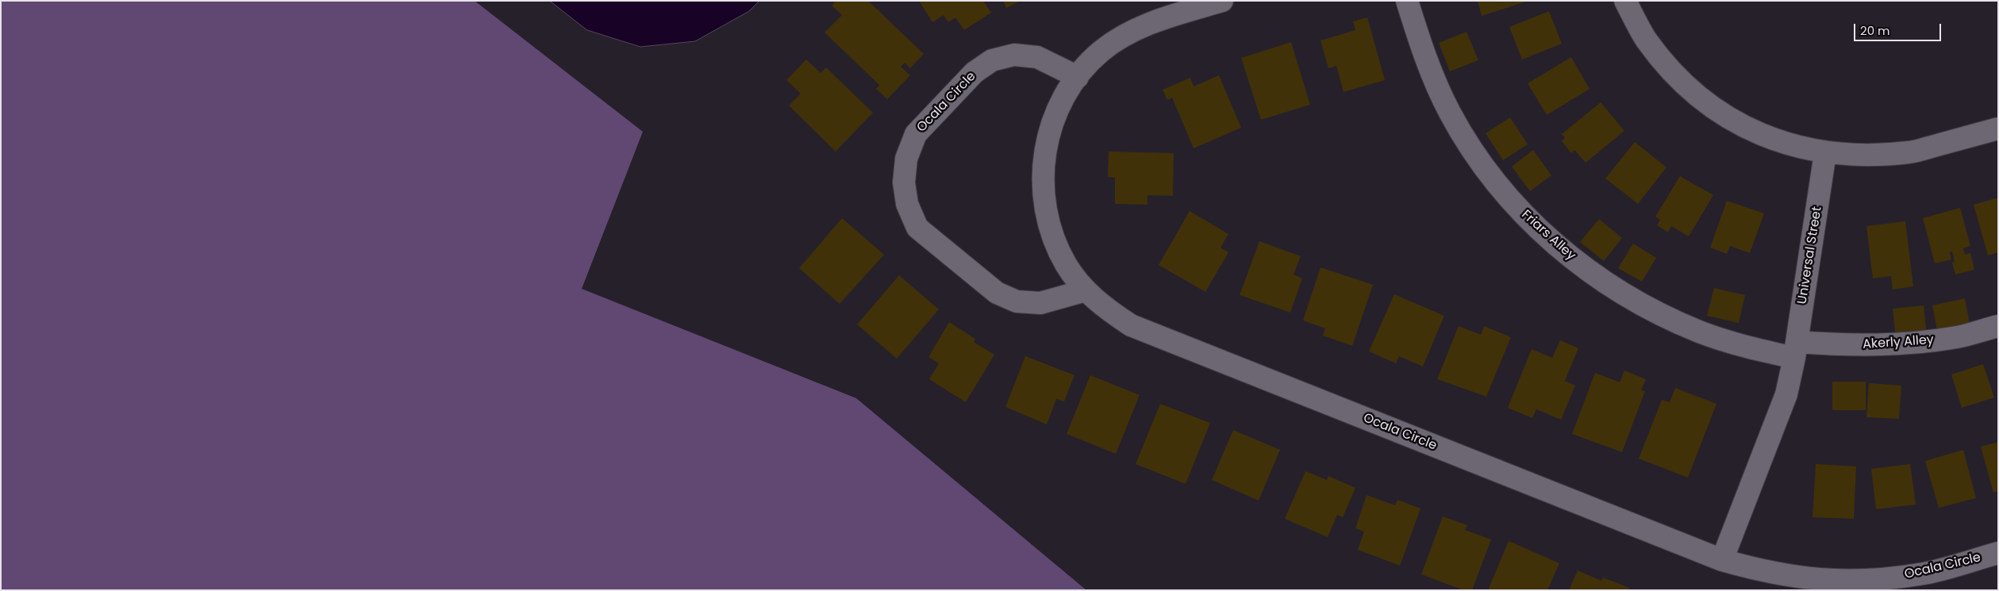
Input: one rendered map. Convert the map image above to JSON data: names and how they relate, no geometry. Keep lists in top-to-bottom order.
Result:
{
  "streets": {
    "street": [
      "Ocala Circle",
      "Friars Alley",
      "Universal Street",
      "Akerly Alley"
    ]
  },
  "crossings": [
    ["Friars Alley", "Universal Street"],
    ["Friars Alley", "Akerly Alley"],
    ["Universal Street", "Akerly Alley"]
  ],
  "scale_bar": "20 m"
}
